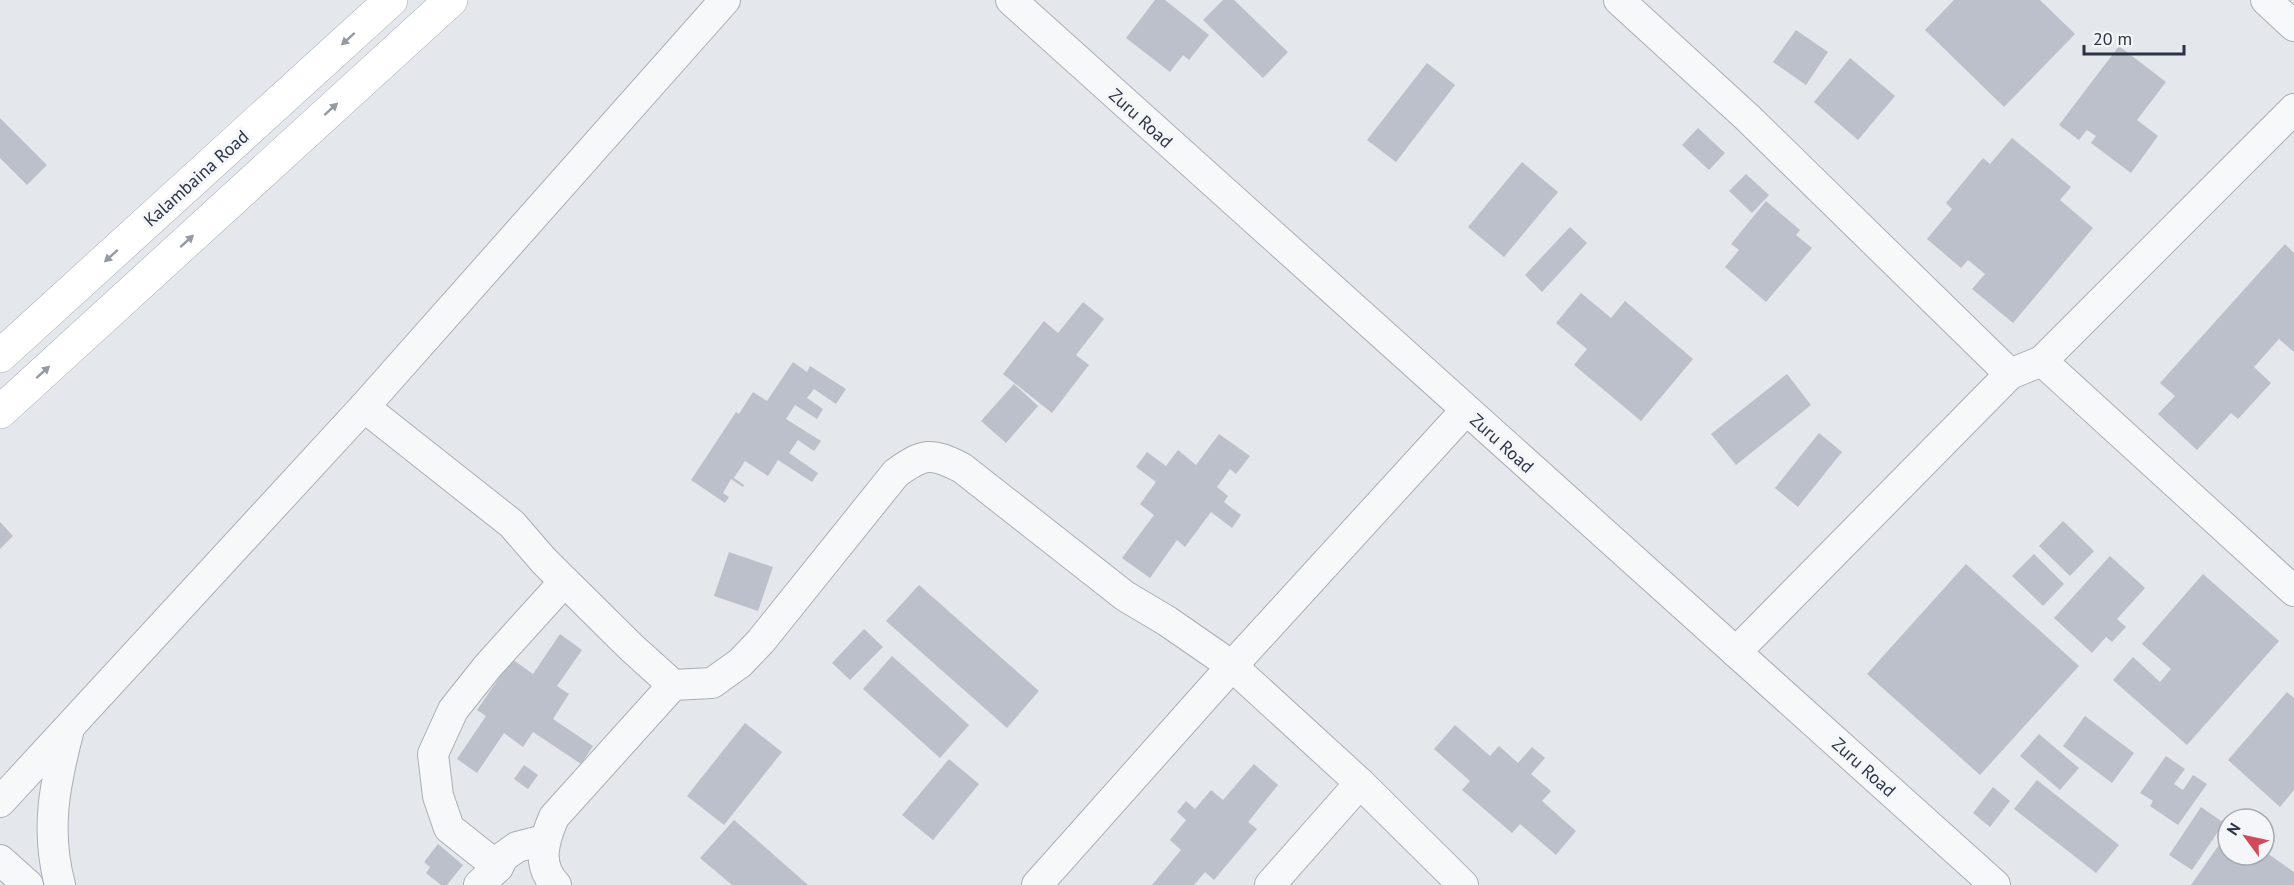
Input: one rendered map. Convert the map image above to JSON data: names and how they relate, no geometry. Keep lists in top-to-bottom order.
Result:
{
  "streets": {
    "main road": ["Kalambaina Road"],
    "street": ["Zuru Road"]
  },
  "scale_bar": "20 m",
  "north": "top left"
}
